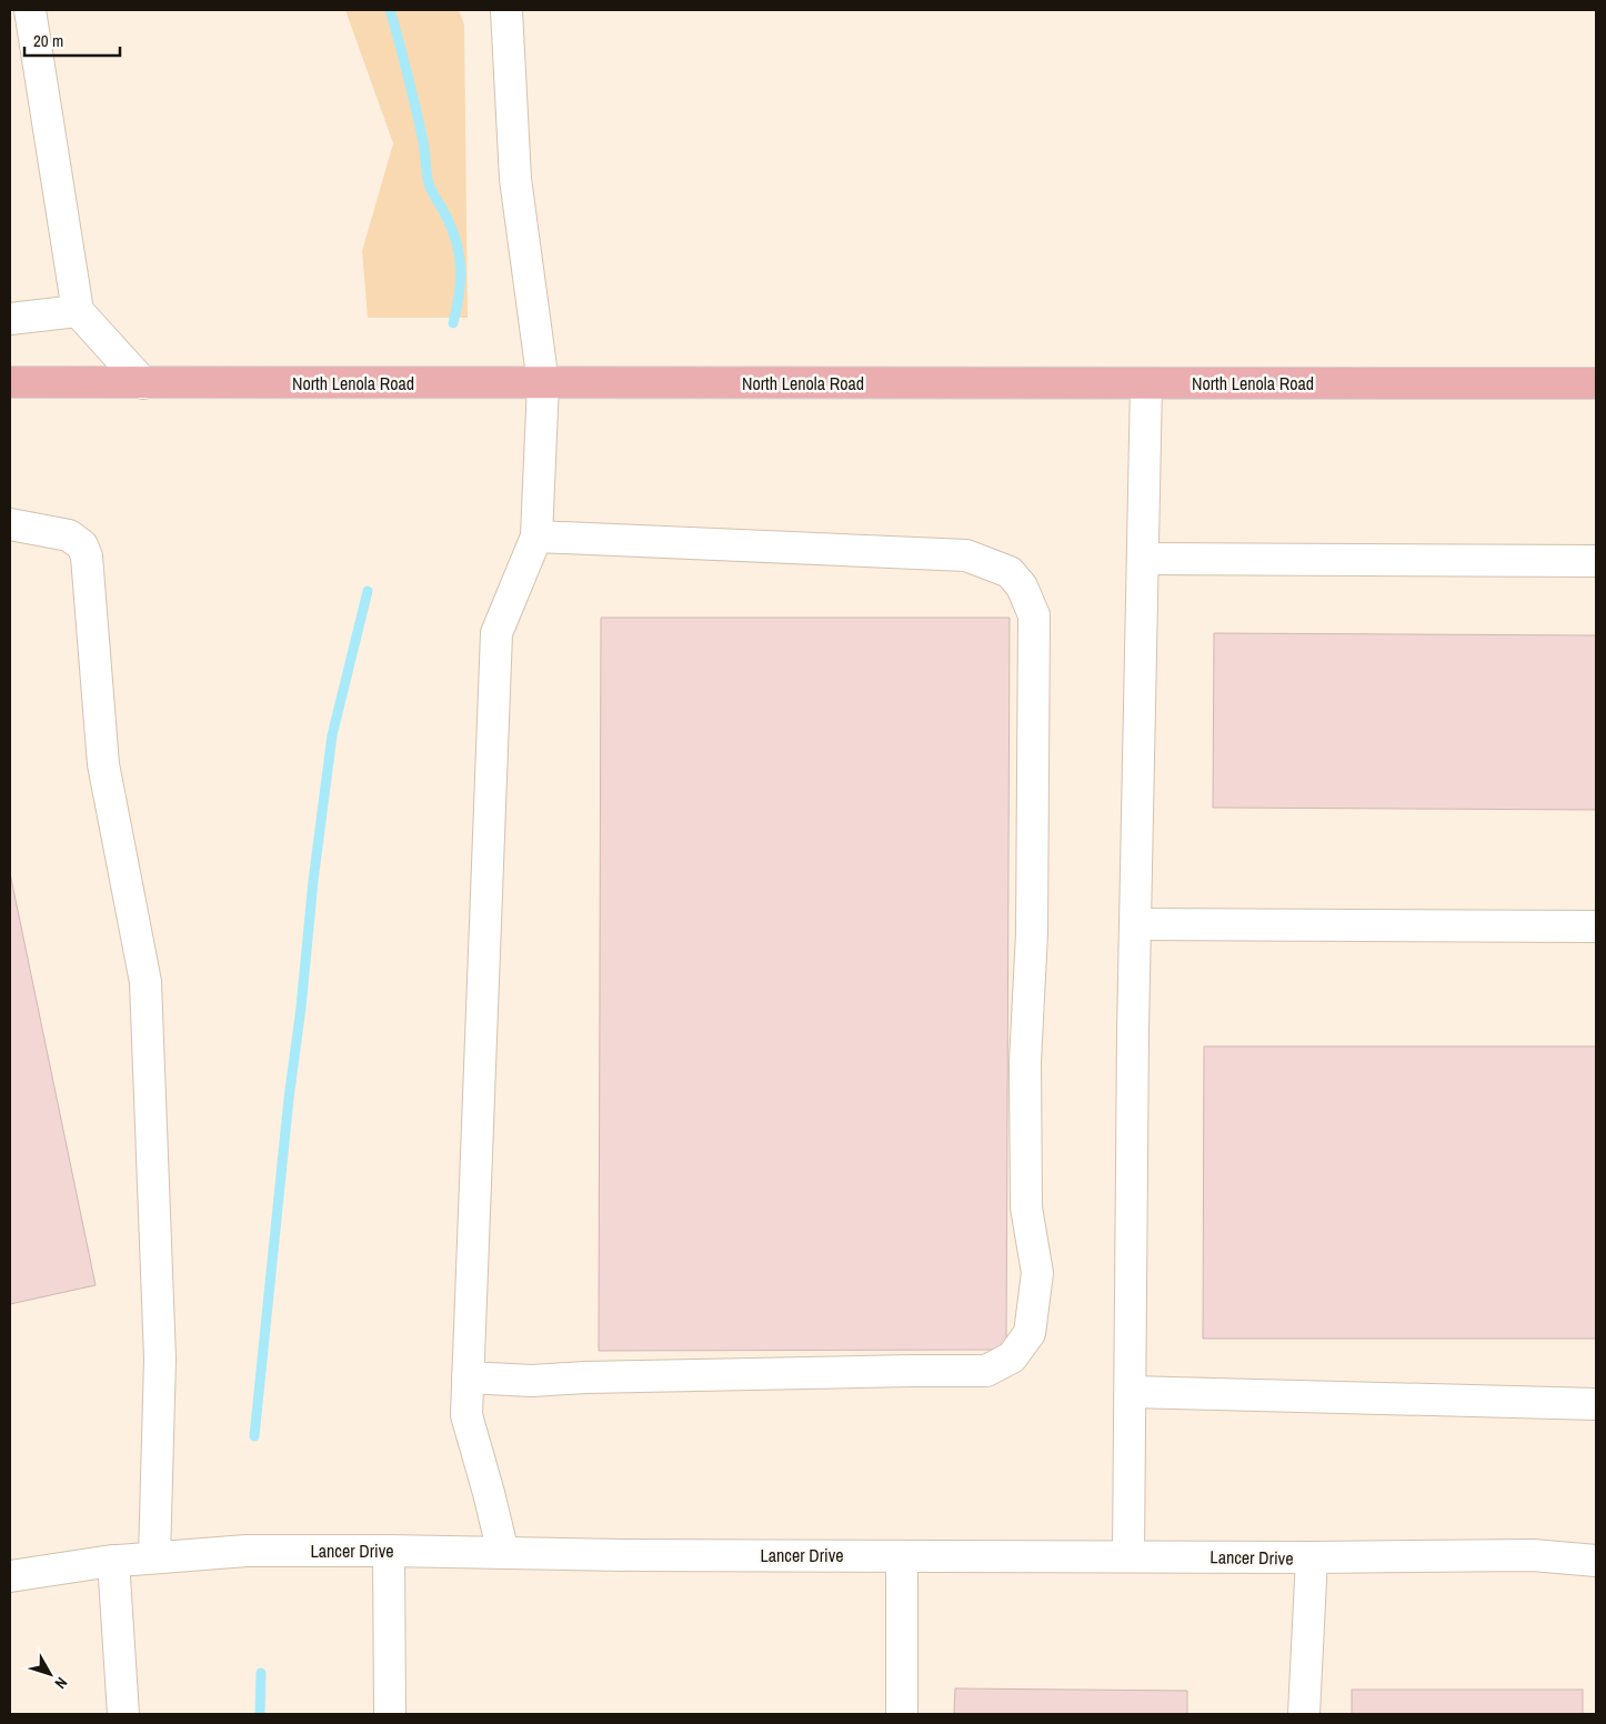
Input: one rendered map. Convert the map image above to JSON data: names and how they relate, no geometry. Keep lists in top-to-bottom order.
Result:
{
  "streets": {
    "main road": ["North Lenola Road"],
    "street": ["Lancer Drive"]
  },
  "scale_bar": "20 m",
  "north": "bottom right"
}
